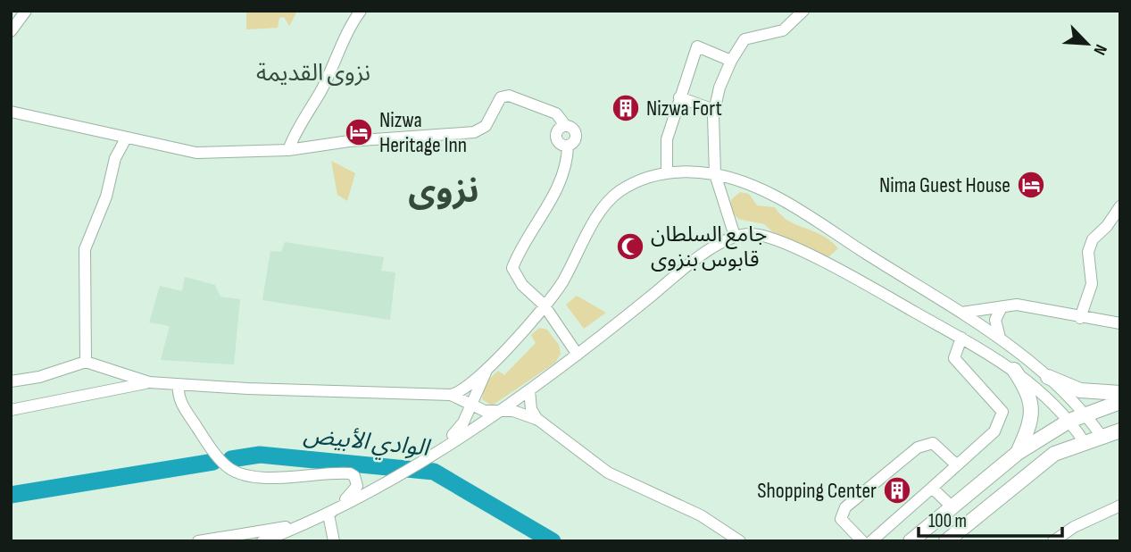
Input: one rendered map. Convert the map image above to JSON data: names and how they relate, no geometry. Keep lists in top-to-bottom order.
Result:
{
  "districts": ["نزوى القديمة", "نزوى"],
  "water": ["الوادي الأبيض"],
  "places": {
    "building": ["Nizwa Fort", "Shopping Center"],
    "hotel": ["Nizwa Heritage Inn", "Nima Guest House"],
    "mosque": ["جامع السلطان قابوس بنزوى"]
  },
  "scale_bar": "100 m",
  "north": "bottom right"
}
